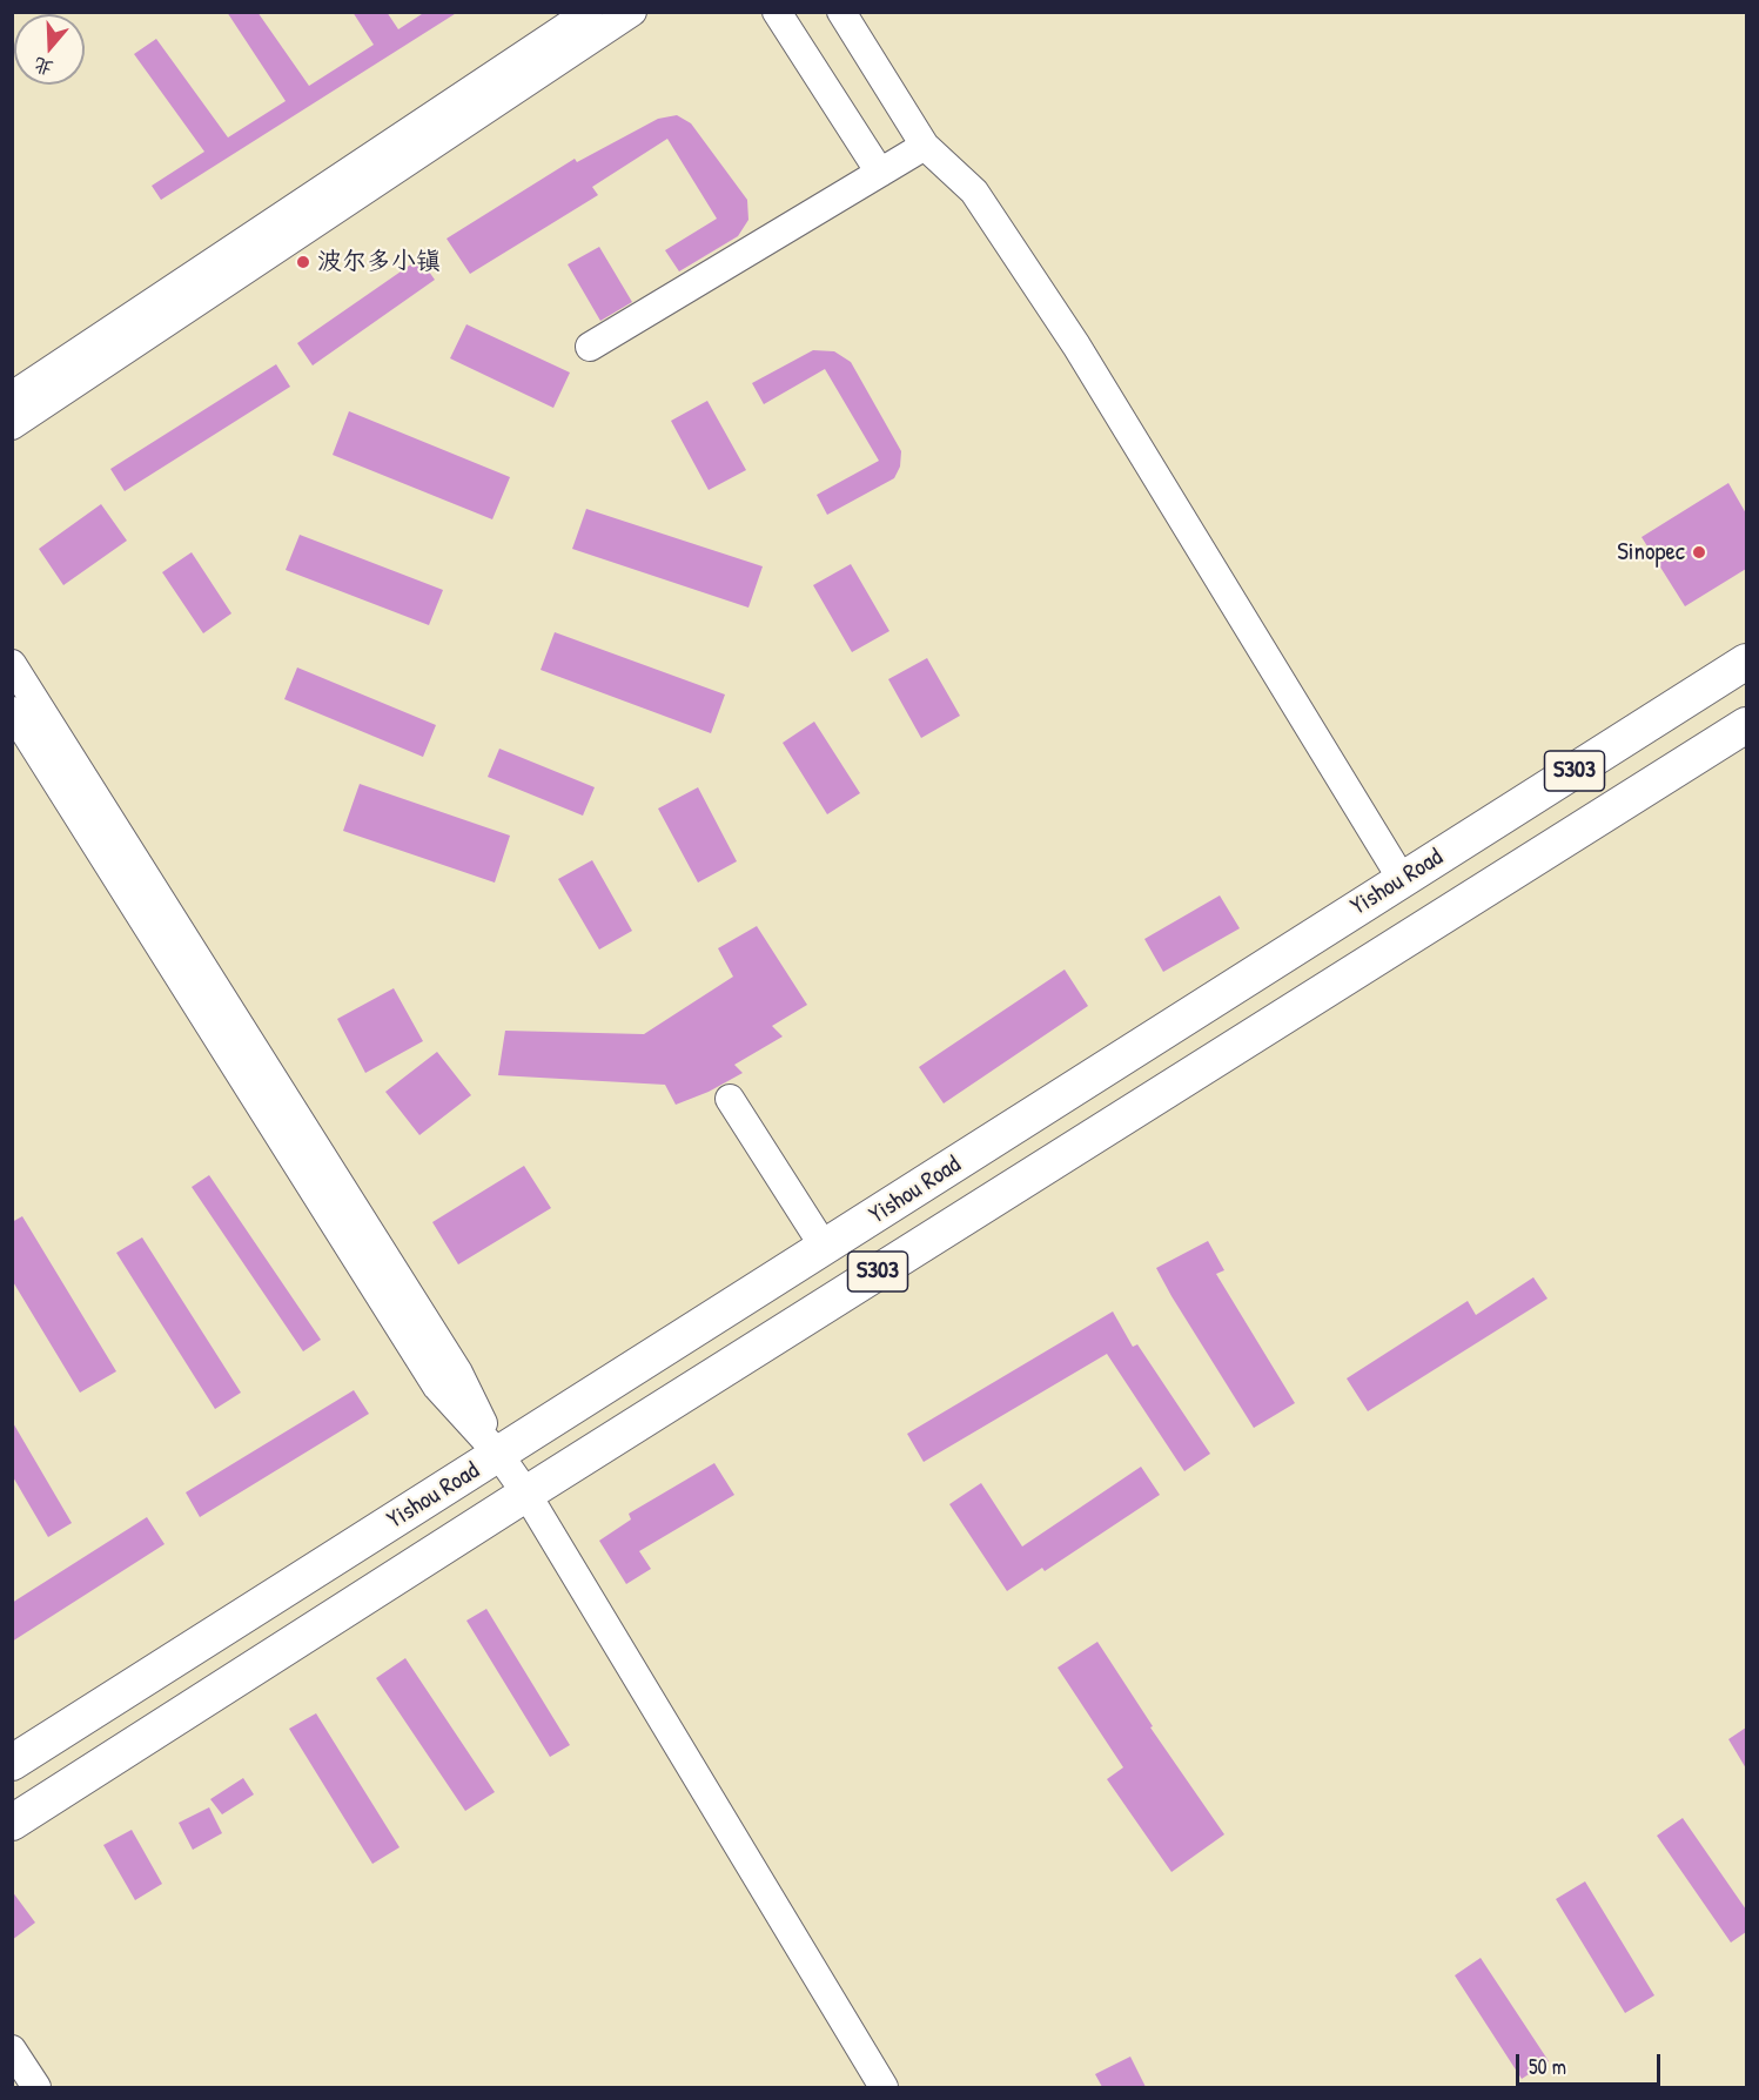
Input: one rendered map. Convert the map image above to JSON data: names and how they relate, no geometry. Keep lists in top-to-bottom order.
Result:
{
  "streets": {
    "main road": ["S303", "Yishou Road"]
  },
  "places": ["波尔多小镇", "Sinopec"],
  "scale_bar": "50 m",
  "north": "bottom"
}
